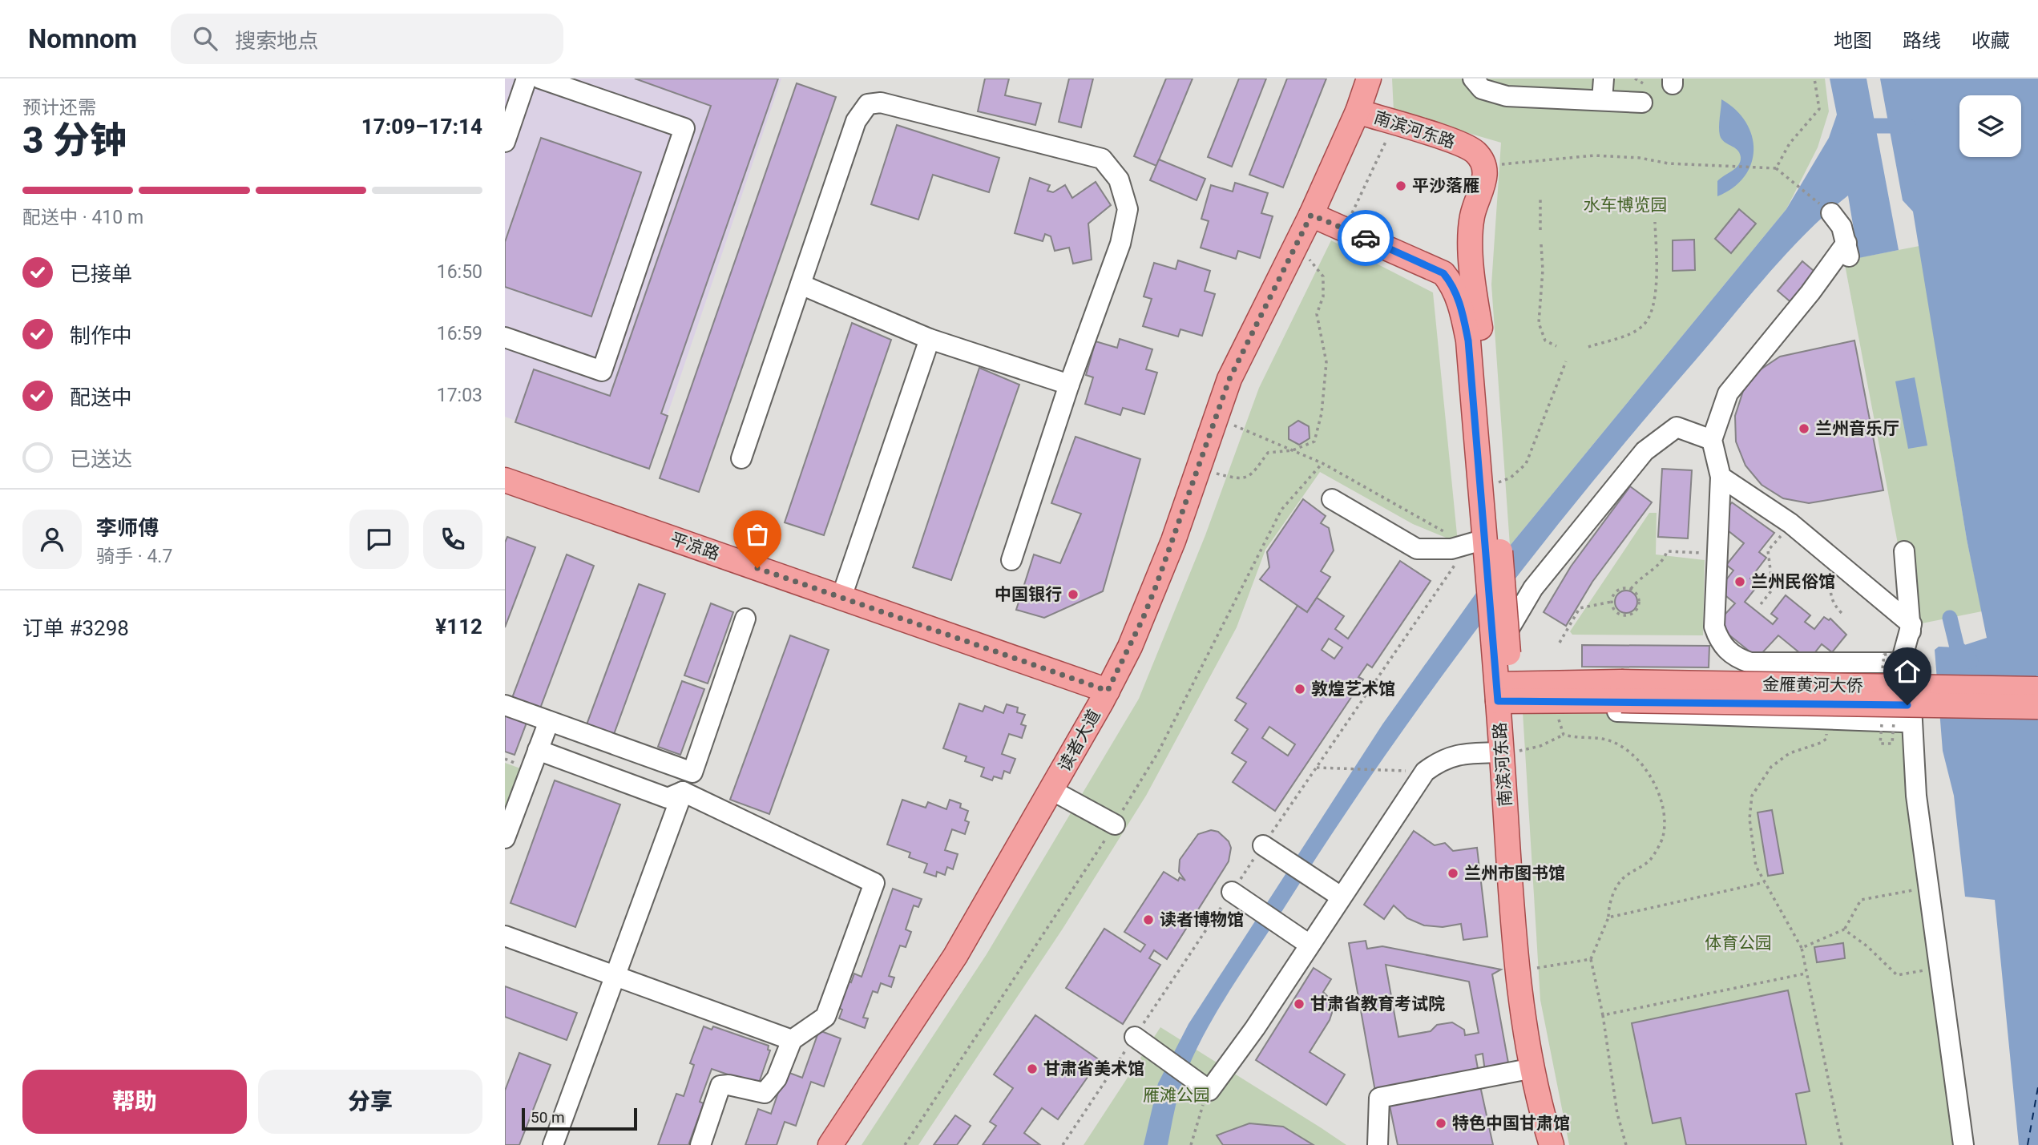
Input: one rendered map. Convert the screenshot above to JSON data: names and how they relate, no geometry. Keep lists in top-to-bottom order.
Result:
{
  "streets": {
    "main road": [
      "南滨河东路",
      "平凉路",
      "金雁黄河大侨",
      "读者大道"
    ]
  },
  "crossings": [
    ["南滨河东路", "读者大道"],
    ["平凉路", "读者大道"]
  ],
  "parks": ["水车博览园", "体育公园", "雁滩公园"],
  "places": [
    "平沙落雁",
    "兰州音乐厅",
    "兰州民俗馆",
    "中国银行",
    "敦煌艺术馆",
    "兰州市图书馆",
    "读者博物馆",
    "甘肃省教育考试院",
    "甘肃省美术馆",
    "特色中国甘肃馆"
  ],
  "scale_bar": "50 m",
  "page": {
    "header": "Nomnom",
    "search": "搜索地点",
    "nav": ["地图", "路线", "收藏"],
    "heading": ["3 分钟", "预计还需", "17:09–17:14"],
    "panel": [
      "李师傅",
      "骑手 · 4.7",
      "订单 #3298",
      "¥112"
    ],
    "bar": "配送中 · 410 m",
    "list": [
      ["已接单", "16:50"],
      ["制作中", "16:59"],
      ["配送中", "17:03"],
      "已送达"
    ],
    "buttons": ["帮助", "分享"],
    "scale": "50 m"
  }
}
